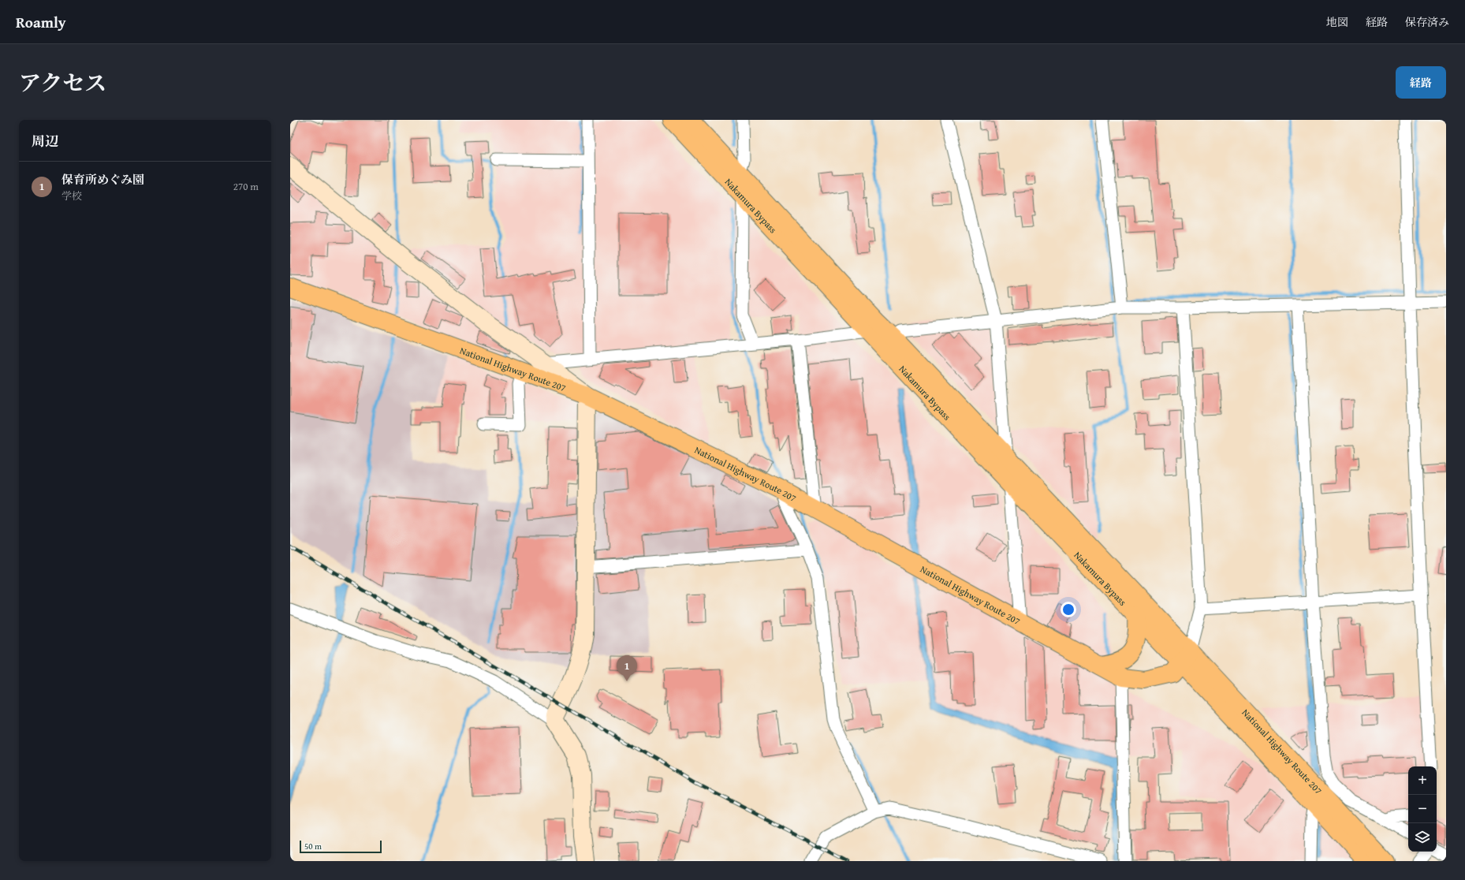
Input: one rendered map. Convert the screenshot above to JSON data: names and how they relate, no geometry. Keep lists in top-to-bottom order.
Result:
{
  "streets": {
    "highway": ["Nakamura Bypass", "National Highway Route 207"]
  },
  "crossings": [
    ["Nakamura Bypass", "National Highway Route 207"]
  ],
  "scale_bar": "50 m",
  "page": {
    "header": "Roamly",
    "nav": ["地図", "経路", "保存済み"],
    "title": "アクセス",
    "buttons": "経路",
    "heading": "周辺",
    "list": [
      {
        "mark": "1",
        "name": "保育所めぐみ園",
        "note": "学校",
        "value": "270 m"
      }
    ],
    "pins": "1",
    "map_buttons": ["+", "−"],
    "scale": "50 m"
  }
}
